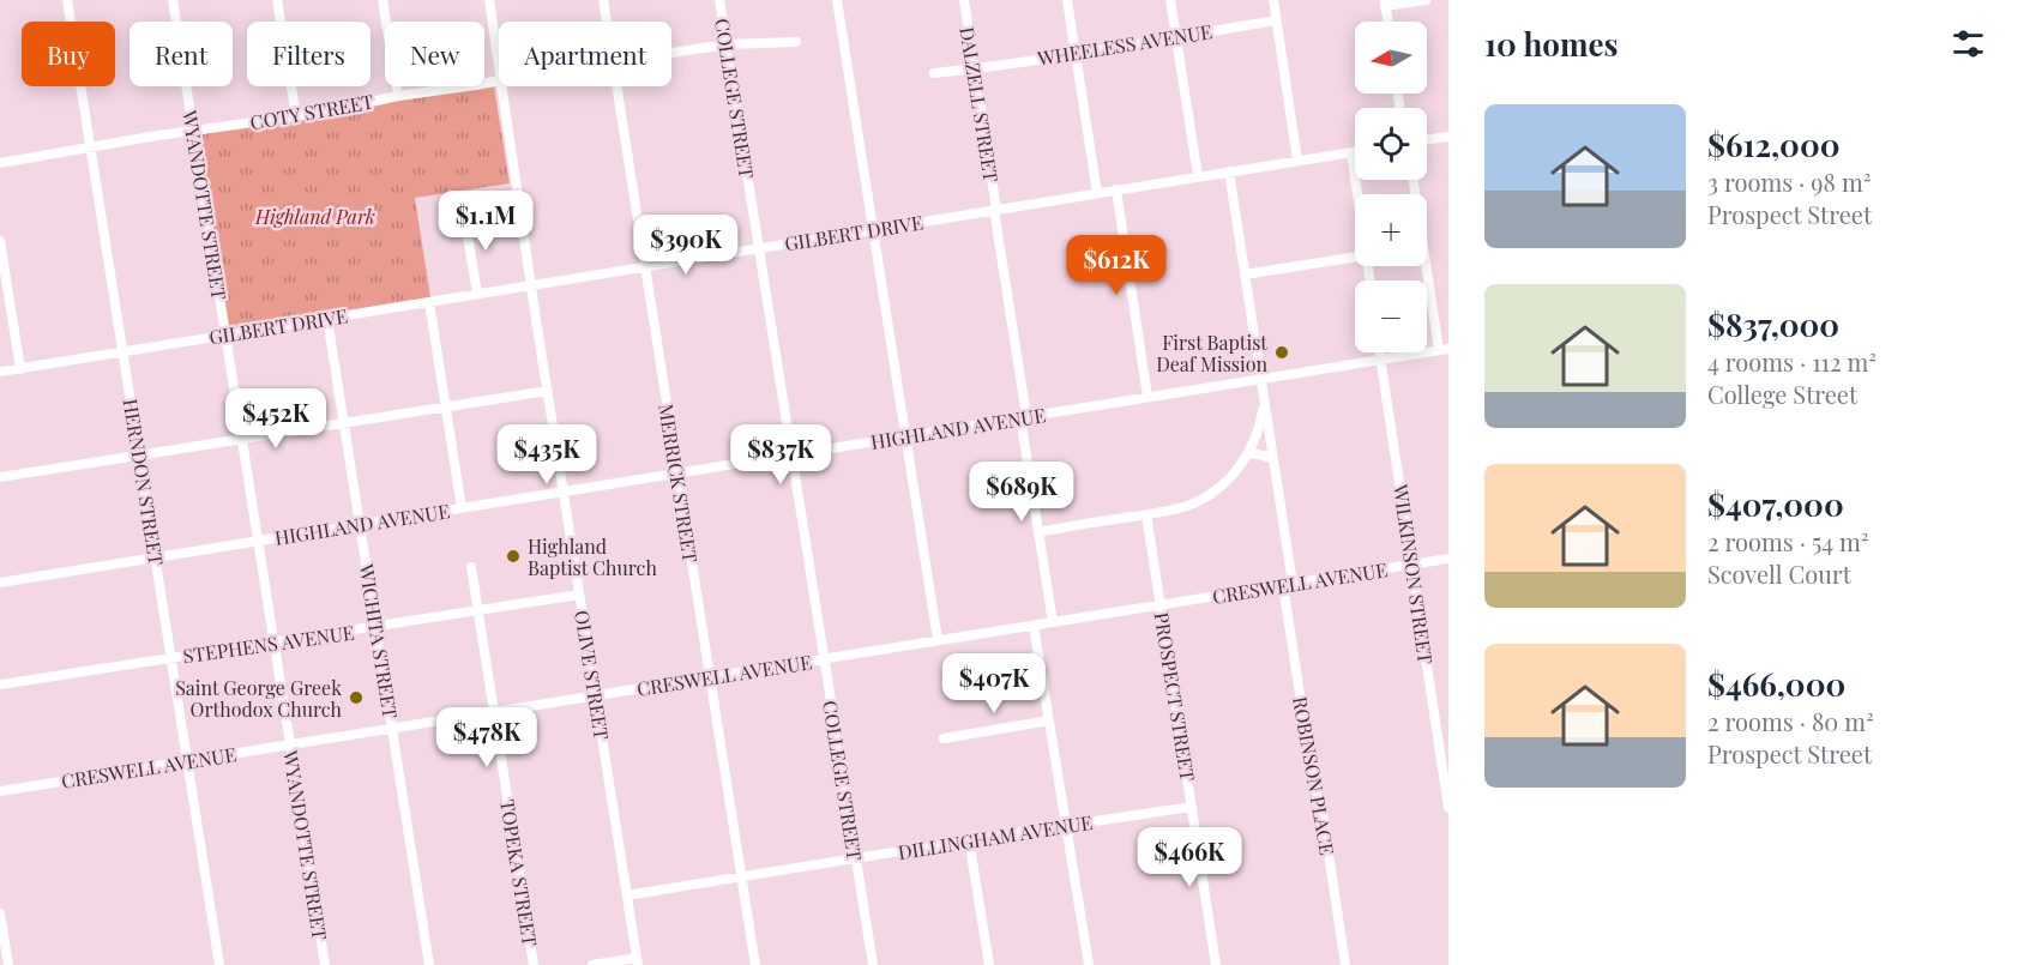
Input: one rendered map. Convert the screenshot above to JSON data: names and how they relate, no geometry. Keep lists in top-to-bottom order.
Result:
{
  "streets": {
    "street": [
      "WHEELESS AVENUE",
      "COLLEGE STREET",
      "DALZELL STREET",
      "COTY STREET",
      "WYANDOTTE STREET",
      "GILBERT DRIVE",
      "HIGHLAND AVENUE",
      "HERNDON STREET",
      "MERRICK STREET",
      "WILKINSON STREET",
      "CRESWELL AVENUE",
      "WICHITA STREET",
      "STEPHENS AVENUE",
      "OLIVE STREET",
      "PROSPECT STREET",
      "ROBINSON PLACE",
      "DILLINGHAM AVENUE",
      "TOPEKA STREET"
    ]
  },
  "crossings": [
    ["WHEELESS AVENUE", "DALZELL STREET"],
    ["COLLEGE STREET", "COTY STREET"],
    ["COLLEGE STREET", "GILBERT DRIVE"],
    ["COLLEGE STREET", "HIGHLAND AVENUE"],
    ["COLLEGE STREET", "CRESWELL AVENUE"],
    ["COLLEGE STREET", "DILLINGHAM AVENUE"],
    ["DALZELL STREET", "GILBERT DRIVE"],
    ["DALZELL STREET", "HIGHLAND AVENUE"],
    ["DALZELL STREET", "CRESWELL AVENUE"],
    ["COTY STREET", "WYANDOTTE STREET"],
    ["COTY STREET", "HERNDON STREET"],
    ["WYANDOTTE STREET", "GILBERT DRIVE"],
    ["WYANDOTTE STREET", "HIGHLAND AVENUE"],
    ["WYANDOTTE STREET", "CRESWELL AVENUE"],
    ["WYANDOTTE STREET", "STEPHENS AVENUE"],
    ["GILBERT DRIVE", "HERNDON STREET"],
    ["GILBERT DRIVE", "MERRICK STREET"],
    ["GILBERT DRIVE", "WICHITA STREET"],
    ["GILBERT DRIVE", "OLIVE STREET"],
    ["GILBERT DRIVE", "ROBINSON PLACE"],
    ["HIGHLAND AVENUE", "HERNDON STREET"],
    ["HIGHLAND AVENUE", "MERRICK STREET"],
    ["HIGHLAND AVENUE", "WILKINSON STREET"],
    ["HIGHLAND AVENUE", "WICHITA STREET"],
    ["HIGHLAND AVENUE", "OLIVE STREET"],
    ["HIGHLAND AVENUE", "ROBINSON PLACE"],
    ["HERNDON STREET", "CRESWELL AVENUE"],
    ["HERNDON STREET", "STEPHENS AVENUE"],
    ["MERRICK STREET", "CRESWELL AVENUE"],
    ["MERRICK STREET", "DILLINGHAM AVENUE"],
    ["WILKINSON STREET", "CRESWELL AVENUE"],
    ["CRESWELL AVENUE", "WICHITA STREET"],
    ["CRESWELL AVENUE", "OLIVE STREET"],
    ["CRESWELL AVENUE", "PROSPECT STREET"],
    ["CRESWELL AVENUE", "ROBINSON PLACE"],
    ["CRESWELL AVENUE", "TOPEKA STREET"],
    ["WICHITA STREET", "STEPHENS AVENUE"],
    ["STEPHENS AVENUE", "OLIVE STREET"],
    ["STEPHENS AVENUE", "TOPEKA STREET"],
    ["OLIVE STREET", "DILLINGHAM AVENUE"],
    ["PROSPECT STREET", "DILLINGHAM AVENUE"]
  ],
  "parks": ["Highland Park"],
  "places": ["First Baptist Deaf Mission", "Highland Baptist Church", "Saint George Greek Orthodox Church"],
  "north": "left",
  "page": {
    "heading": "10 homes",
    "map_buttons": ["+", "−"],
    "chip": [
      "Buy",
      "Rent",
      "Filters",
      "New",
      "Apartment"
    ],
    "list": [
      {
        "name": "$612,000",
        "note": "3 rooms · 98 m² · Prospect Street"
      },
      {
        "name": "$837,000",
        "note": "4 rooms · 112 m² · College Street"
      },
      {
        "name": "$407,000",
        "note": "2 rooms · 54 m² · Scovell Court"
      },
      {
        "name": "$466,000",
        "note": "2 rooms · 80 m² · Prospect Street"
      }
    ],
    "price": [
      "$1.1M",
      "$390K",
      "$612K",
      "$452K",
      "$435K",
      "$837K",
      "$689K",
      "$407K",
      "$478K",
      "$466K"
    ]
  }
}
